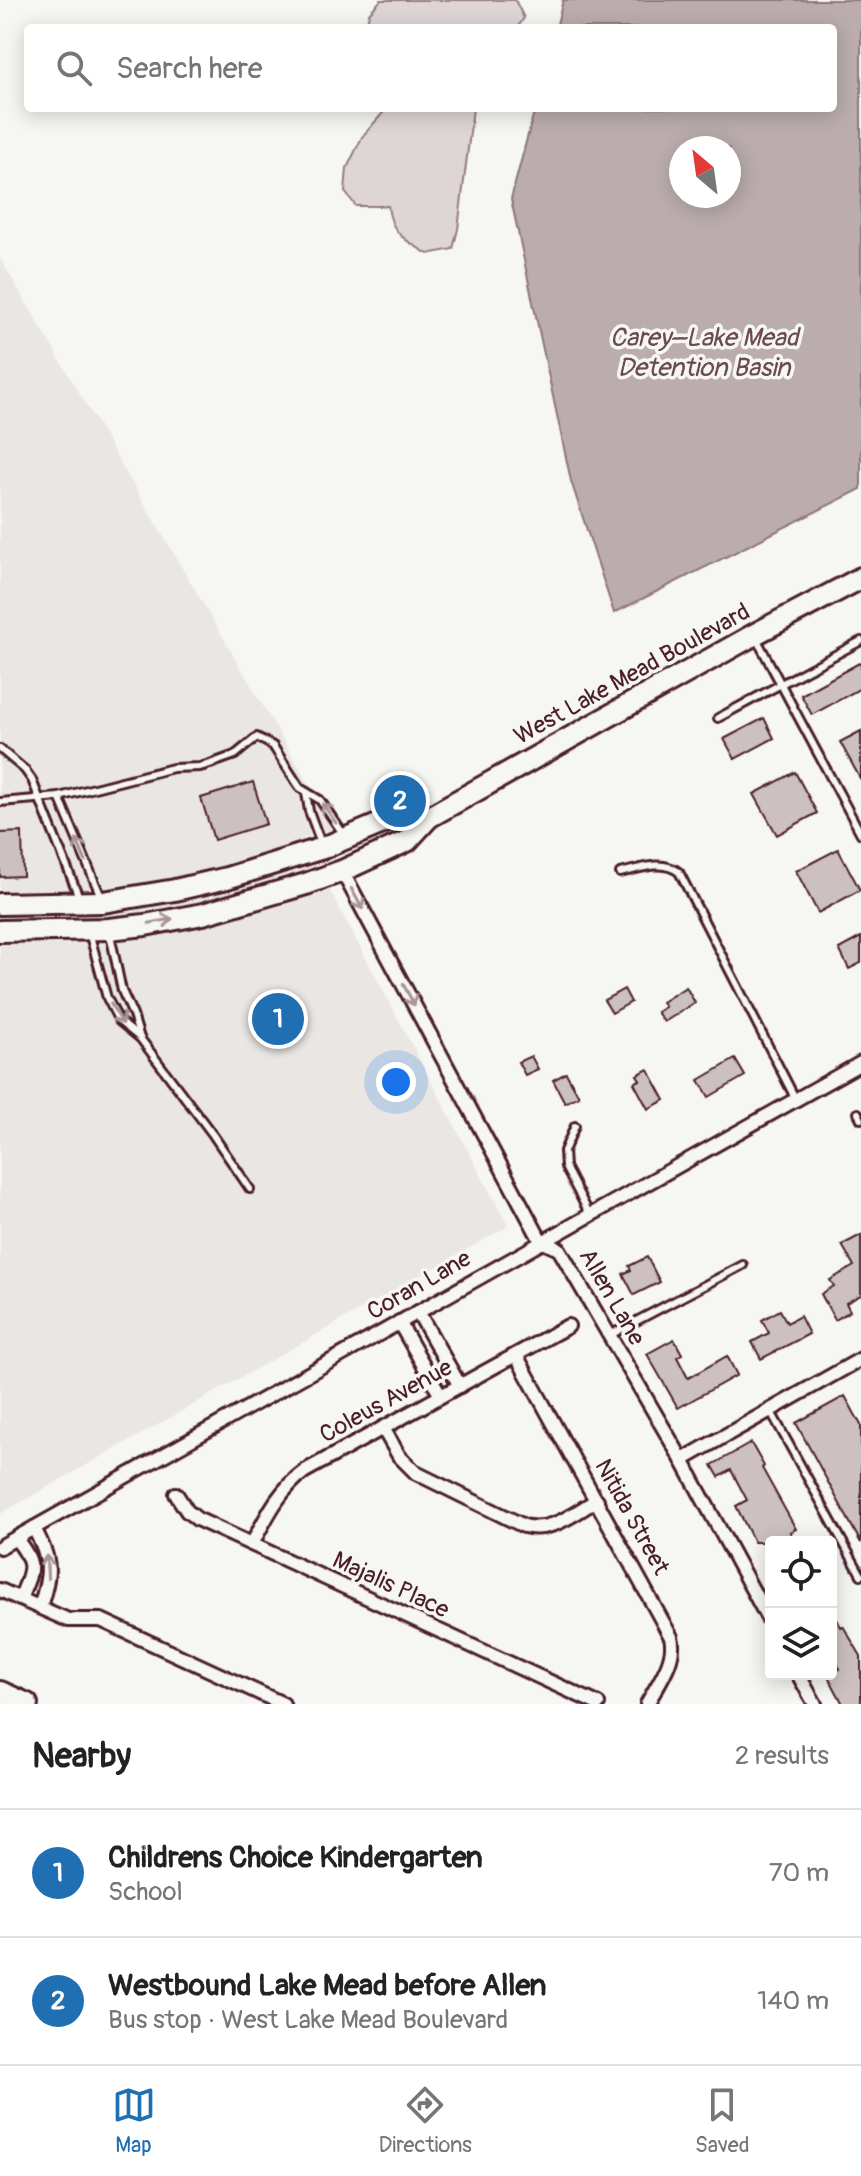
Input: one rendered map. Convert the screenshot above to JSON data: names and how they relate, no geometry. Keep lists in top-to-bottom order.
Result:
{
  "streets": {
    "main road": ["West Lake Mead Boulevard"],
    "street": [
      "Coran Lane",
      "Allen Lane",
      "Coleus Avenue",
      "Nitida Street",
      "Majalis Place"
    ]
  },
  "crossings": [
    ["West Lake Mead Boulevard", "Allen Lane"],
    ["Coran Lane", "Allen Lane"],
    ["Coleus Avenue", "Nitida Street"],
    ["Coleus Avenue", "Majalis Place"]
  ],
  "one_way": ["Allen Lane"],
  "water": ["Carey–Lake Mead Detention Basin"],
  "north": "top left",
  "page": {
    "search": "Search here",
    "pins": ["2", "1"],
    "heading": ["Nearby", "2 results"],
    "list": [
      {
        "mark": "1",
        "name": "Childrens Choice Kindergarten",
        "note": "School",
        "value": "70 m"
      },
      {
        "mark": "2",
        "name": "Westbound Lake Mead before Allen",
        "note": "Bus stop · West Lake Mead Boulevard",
        "value": "140 m"
      }
    ],
    "nav": ["Map", "Directions", "Saved"]
  }
}
